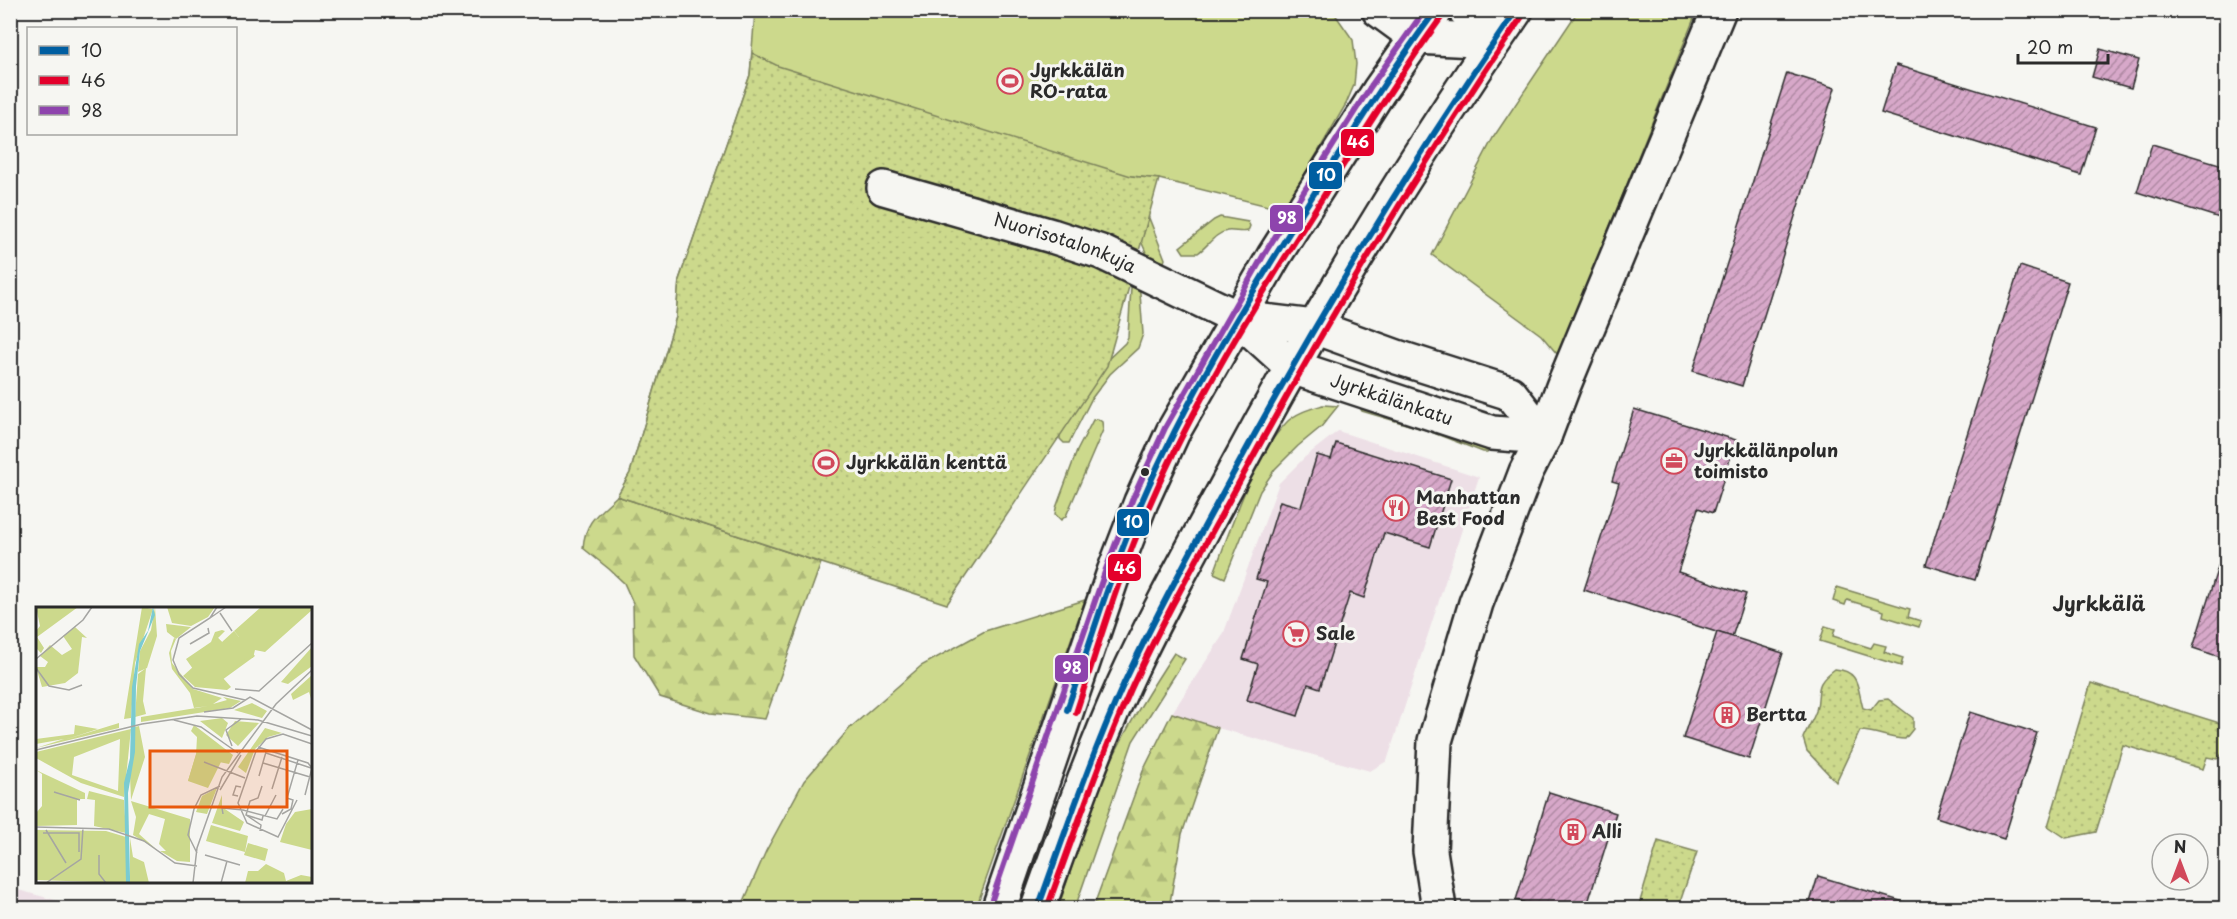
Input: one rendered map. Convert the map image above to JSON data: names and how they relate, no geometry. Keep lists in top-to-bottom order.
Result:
{
  "streets": {
    "main road": ["Nuorisotalonkuja", "Jyrkkälänkatu"]
  },
  "crossings": [
    ["Nuorisotalonkuja", "Jyrkkälänkatu"]
  ],
  "districts": ["Jyrkkälä"],
  "places": {
    "sports": ["Jyrkkälän RO-rata", "Jyrkkälän kenttä"],
    "office": ["Jyrkkälänpolun toimisto"],
    "restaurant": ["Manhattan Best Food"],
    "supermarket": ["Sale"],
    "building": ["Bertta", "Alli"]
  },
  "lines": ["transit line 10", "transit line 98", "transit line 46"],
  "legend": ["10", "46", "98"],
  "scale_bar": "20 m",
  "north": "top"
}
